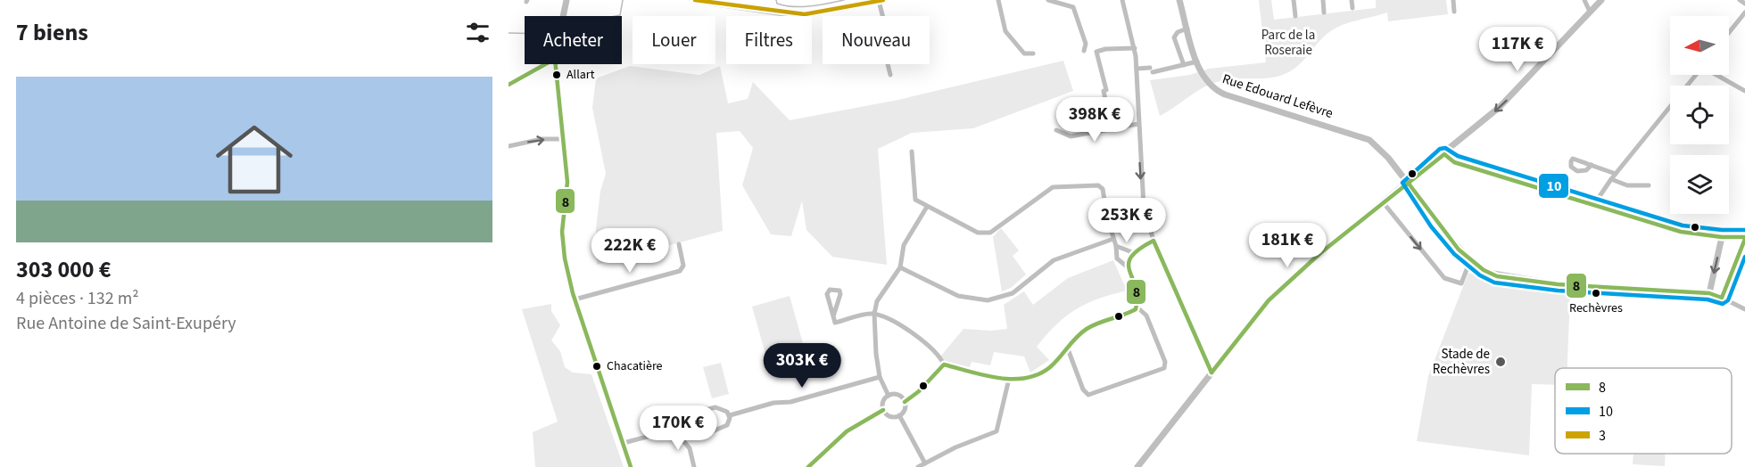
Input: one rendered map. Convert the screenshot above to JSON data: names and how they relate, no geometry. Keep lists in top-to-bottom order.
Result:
{
  "streets": {
    "street": ["Rue Edouard Lefèvre"]
  },
  "parks": ["Parc de la Roseraie"],
  "places": [
    "Allart",
    "Rechèvres",
    "Stade de Rechèvres",
    "Chacatière"
  ],
  "lines": ["transit line 3", "transit line 8", "transit line 10"],
  "legend": ["8", "10", "3"],
  "north": "left",
  "page": {
    "heading": "7 biens",
    "chip": [
      "Acheter",
      "Louer",
      "Filtres",
      "Nouveau"
    ],
    "price": [
      "117K €",
      "398K €",
      "253K €",
      "181K €",
      "222K €",
      "303K €",
      "170K €"
    ],
    "list": [
      {
        "name": "303 000 €",
        "note": "4 pièces · 132 m² · Rue Antoine de Saint-Exupéry"
      }
    ]
  }
}
